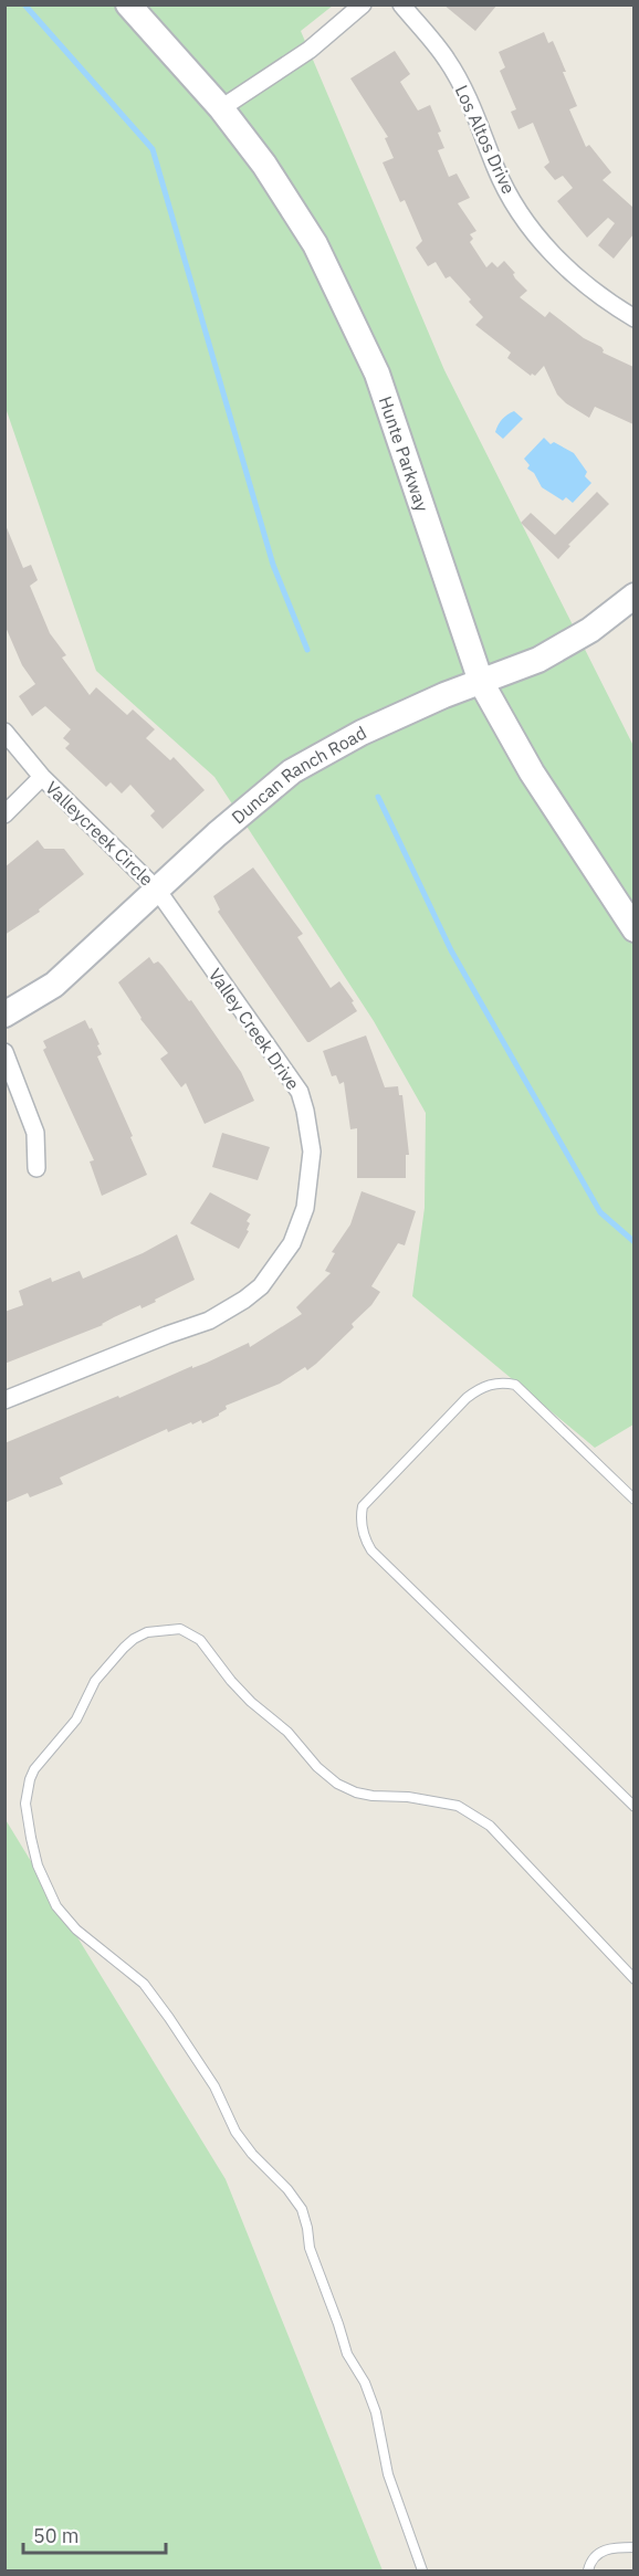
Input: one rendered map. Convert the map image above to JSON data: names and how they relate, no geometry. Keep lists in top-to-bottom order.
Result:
{
  "streets": {
    "street": [
      "Los Altos Drive",
      "Hunte Parkway",
      "Duncan Ranch Road",
      "Valleycreek Circle",
      "Valley Creek Drive"
    ]
  },
  "crossings": [
    ["Hunte Parkway", "Duncan Ranch Road"],
    ["Duncan Ranch Road", "Valleycreek Circle"],
    ["Duncan Ranch Road", "Valley Creek Drive"],
    ["Valleycreek Circle", "Valley Creek Drive"]
  ],
  "scale_bar": "50 m"
}
